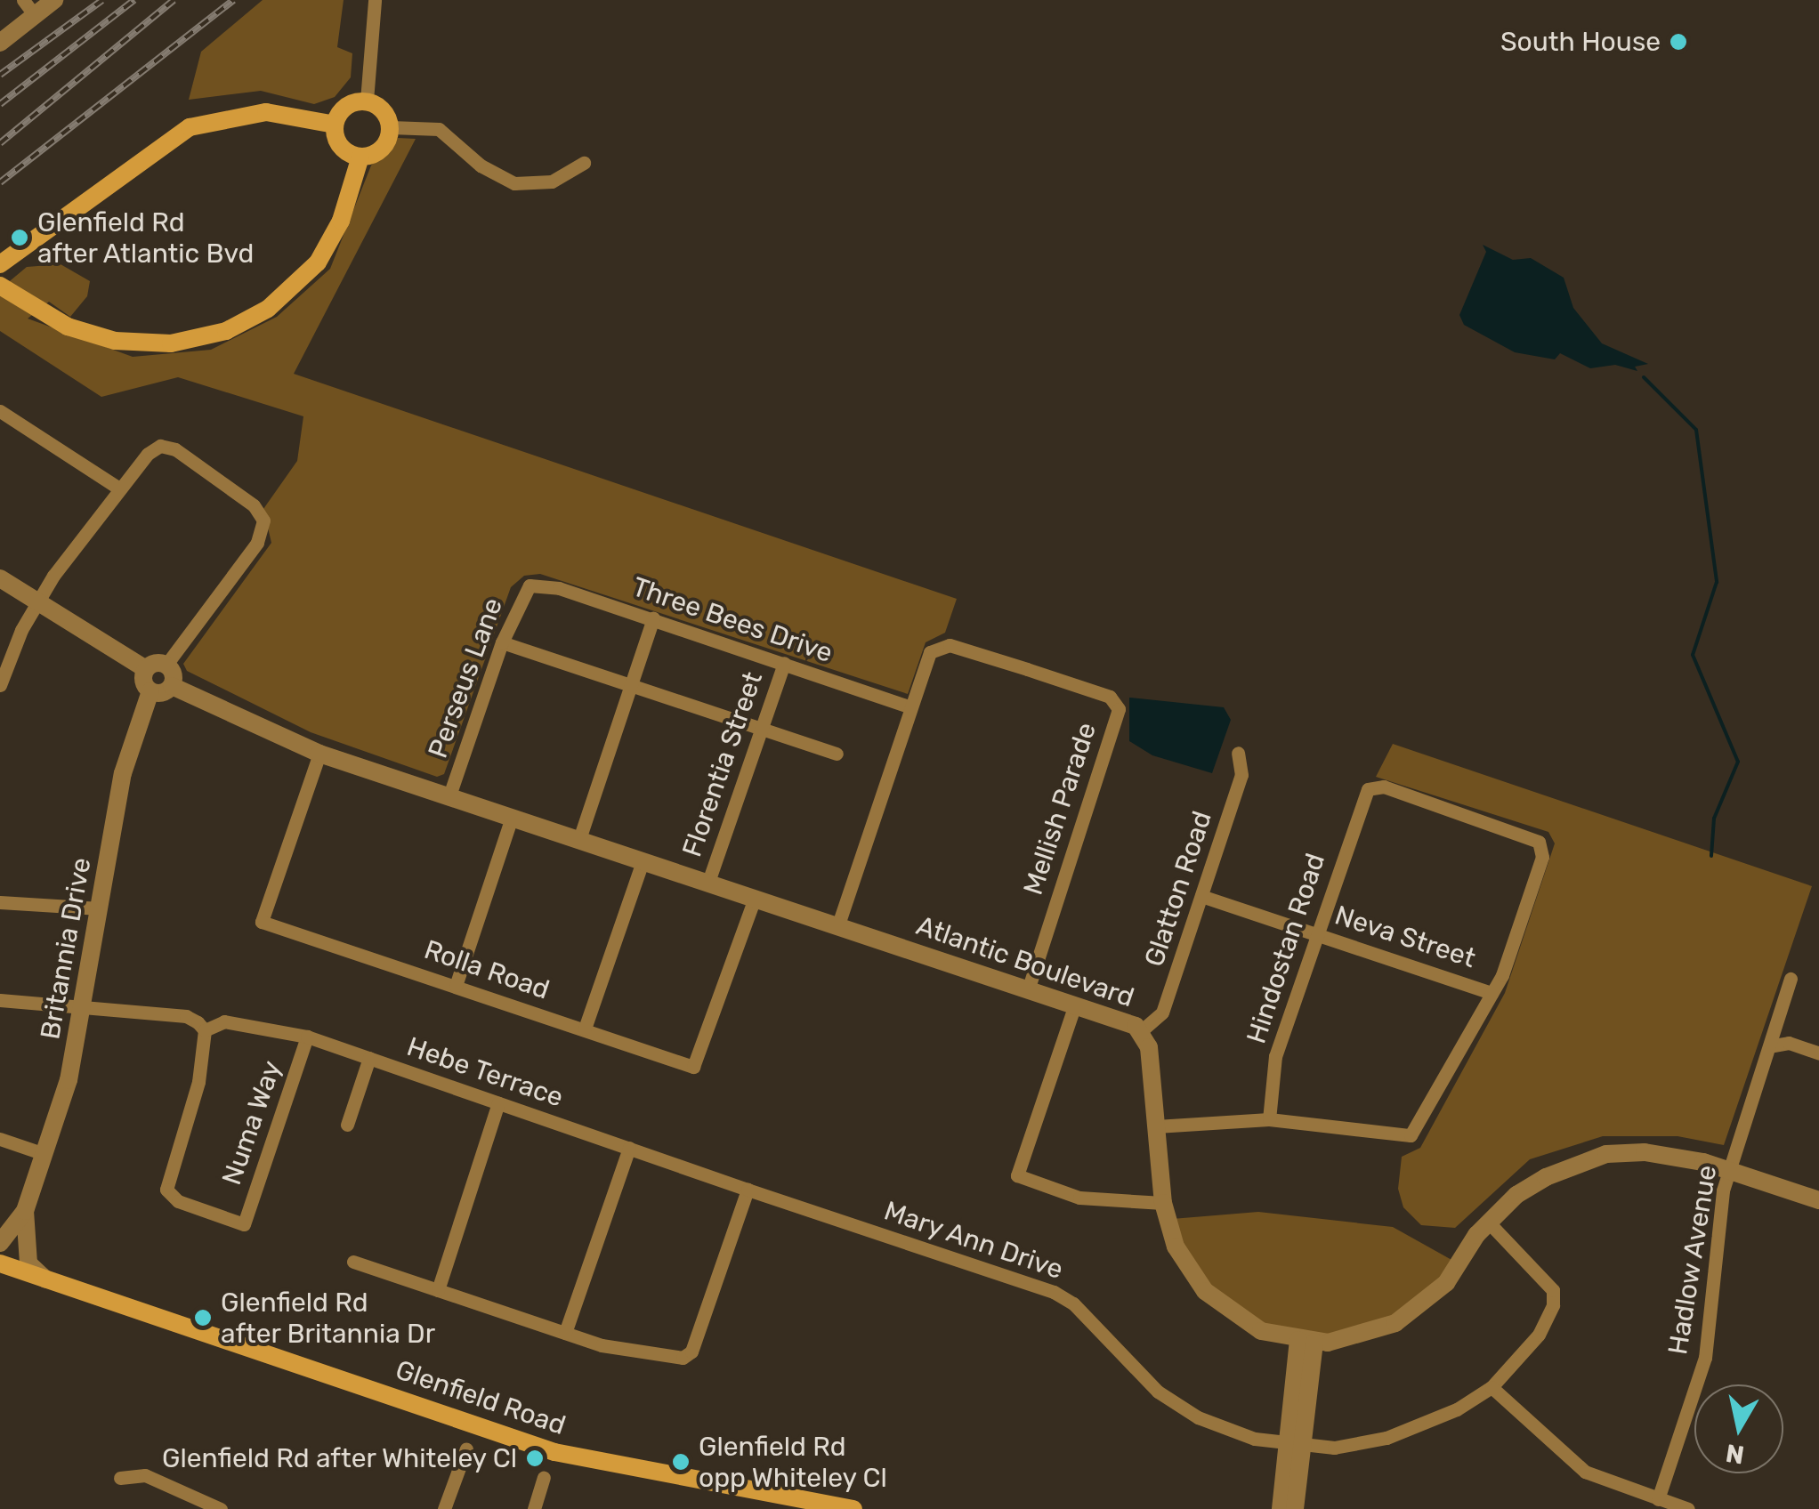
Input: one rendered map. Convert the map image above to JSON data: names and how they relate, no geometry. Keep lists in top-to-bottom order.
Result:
{
  "streets": {
    "main road": ["Glenfield Road"],
    "street": [
      "Three Bees Drive",
      "Perseus Lane",
      "Florentia Street",
      "Mellish Parade",
      "Glatton Road",
      "Neva Street",
      "Britannia Drive",
      "Hindostan Road",
      "Atlantic Boulevard",
      "Rolla Road",
      "Hebe Terrace",
      "Numa Way",
      "Mary Ann Drive",
      "Hadlow Avenue"
    ]
  },
  "crossings": [
    ["Three Bees Drive", "Perseus Lane"],
    ["Three Bees Drive", "Florentia Street"],
    ["Three Bees Drive", "Mellish Parade"],
    ["Perseus Lane", "Atlantic Boulevard"],
    ["Florentia Street", "Atlantic Boulevard"],
    ["Mellish Parade", "Atlantic Boulevard"],
    ["Glatton Road", "Neva Street"],
    ["Glatton Road", "Atlantic Boulevard"],
    ["Neva Street", "Hindostan Road"],
    ["Britannia Drive", "Atlantic Boulevard"],
    ["Britannia Drive", "Glenfield Road"],
    ["Atlantic Boulevard", "Rolla Road"],
    ["Atlantic Boulevard", "Mary Ann Drive"],
    ["Atlantic Boulevard", "Hadlow Avenue"],
    ["Hebe Terrace", "Numa Way"],
    ["Hebe Terrace", "Mary Ann Drive"]
  ],
  "places": [
    "South House",
    "Glenfield Rd after Atlantic Bvd",
    "Glenfield Rd after Britannia Dr",
    "Glenfield Rd after Whiteley Cl",
    "Glenfield Rd opp Whiteley Cl"
  ],
  "north": "bottom"
}
